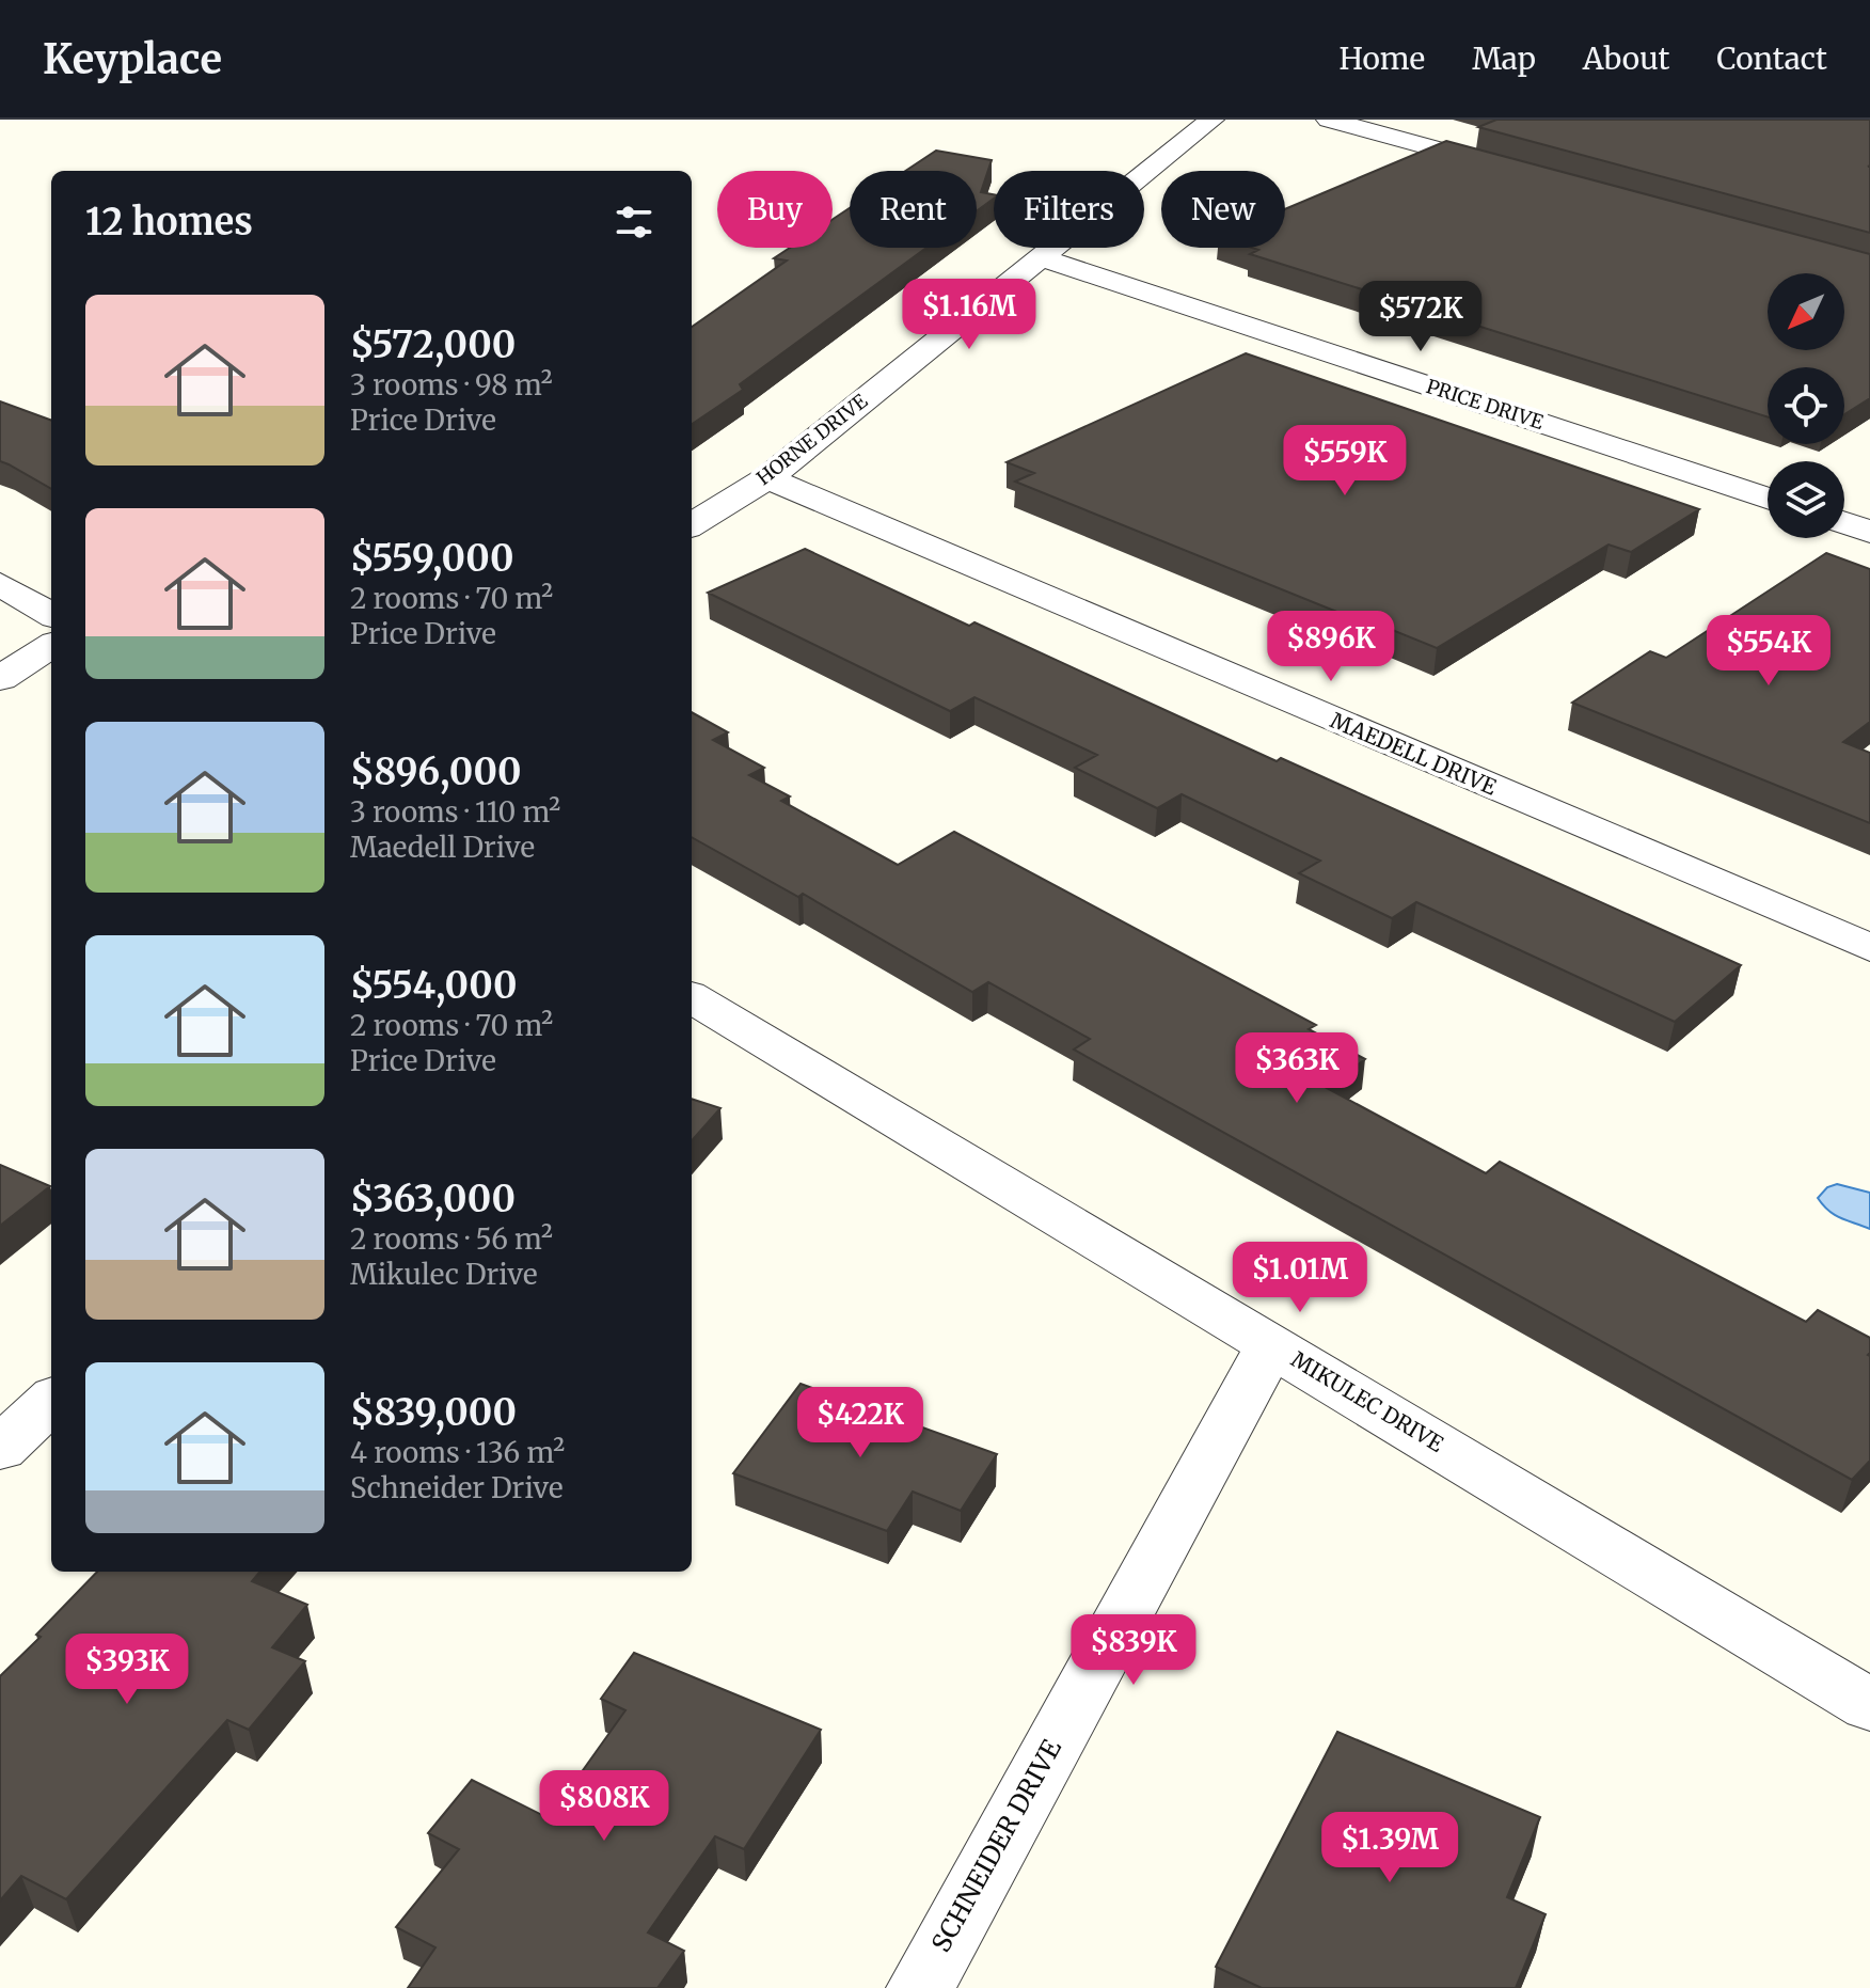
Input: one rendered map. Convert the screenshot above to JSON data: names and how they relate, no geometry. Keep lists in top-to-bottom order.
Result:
{
  "streets": {
    "street": [
      "PRICE DRIVE",
      "HORNE DRIVE",
      "MAEDELL DRIVE",
      "MIKULEC DRIVE",
      "SCHNEIDER DRIVE"
    ]
  },
  "crossings": [
    ["PRICE DRIVE", "HORNE DRIVE"],
    ["HORNE DRIVE", "MAEDELL DRIVE"],
    ["MIKULEC DRIVE", "SCHNEIDER DRIVE"]
  ],
  "north": "bottom left",
  "page": {
    "header": "Keyplace",
    "nav": [
      "Home",
      "Map",
      "About",
      "Contact"
    ],
    "chip": [
      "Buy",
      "Rent",
      "Filters",
      "New"
    ],
    "heading": "12 homes",
    "list": [
      {
        "name": "$572,000",
        "note": "3 rooms · 98 m² · Price Drive"
      },
      {
        "name": "$559,000",
        "note": "2 rooms · 70 m² · Price Drive"
      },
      {
        "name": "$896,000",
        "note": "3 rooms · 110 m² · Maedell Drive"
      },
      {
        "name": "$554,000",
        "note": "2 rooms · 70 m² · Price Drive"
      },
      {
        "name": "$363,000",
        "note": "2 rooms · 56 m² · Mikulec Drive"
      },
      {
        "name": "$839,000",
        "note": "4 rooms · 136 m² · Schneider Drive"
      }
    ],
    "price": [
      "$1.16M",
      "$572K",
      "$559K",
      "$896K",
      "$554K",
      "$363K",
      "$1.01M",
      "$422K",
      "$839K",
      "$393K",
      "$808K",
      "$1.39M"
    ]
  }
}
